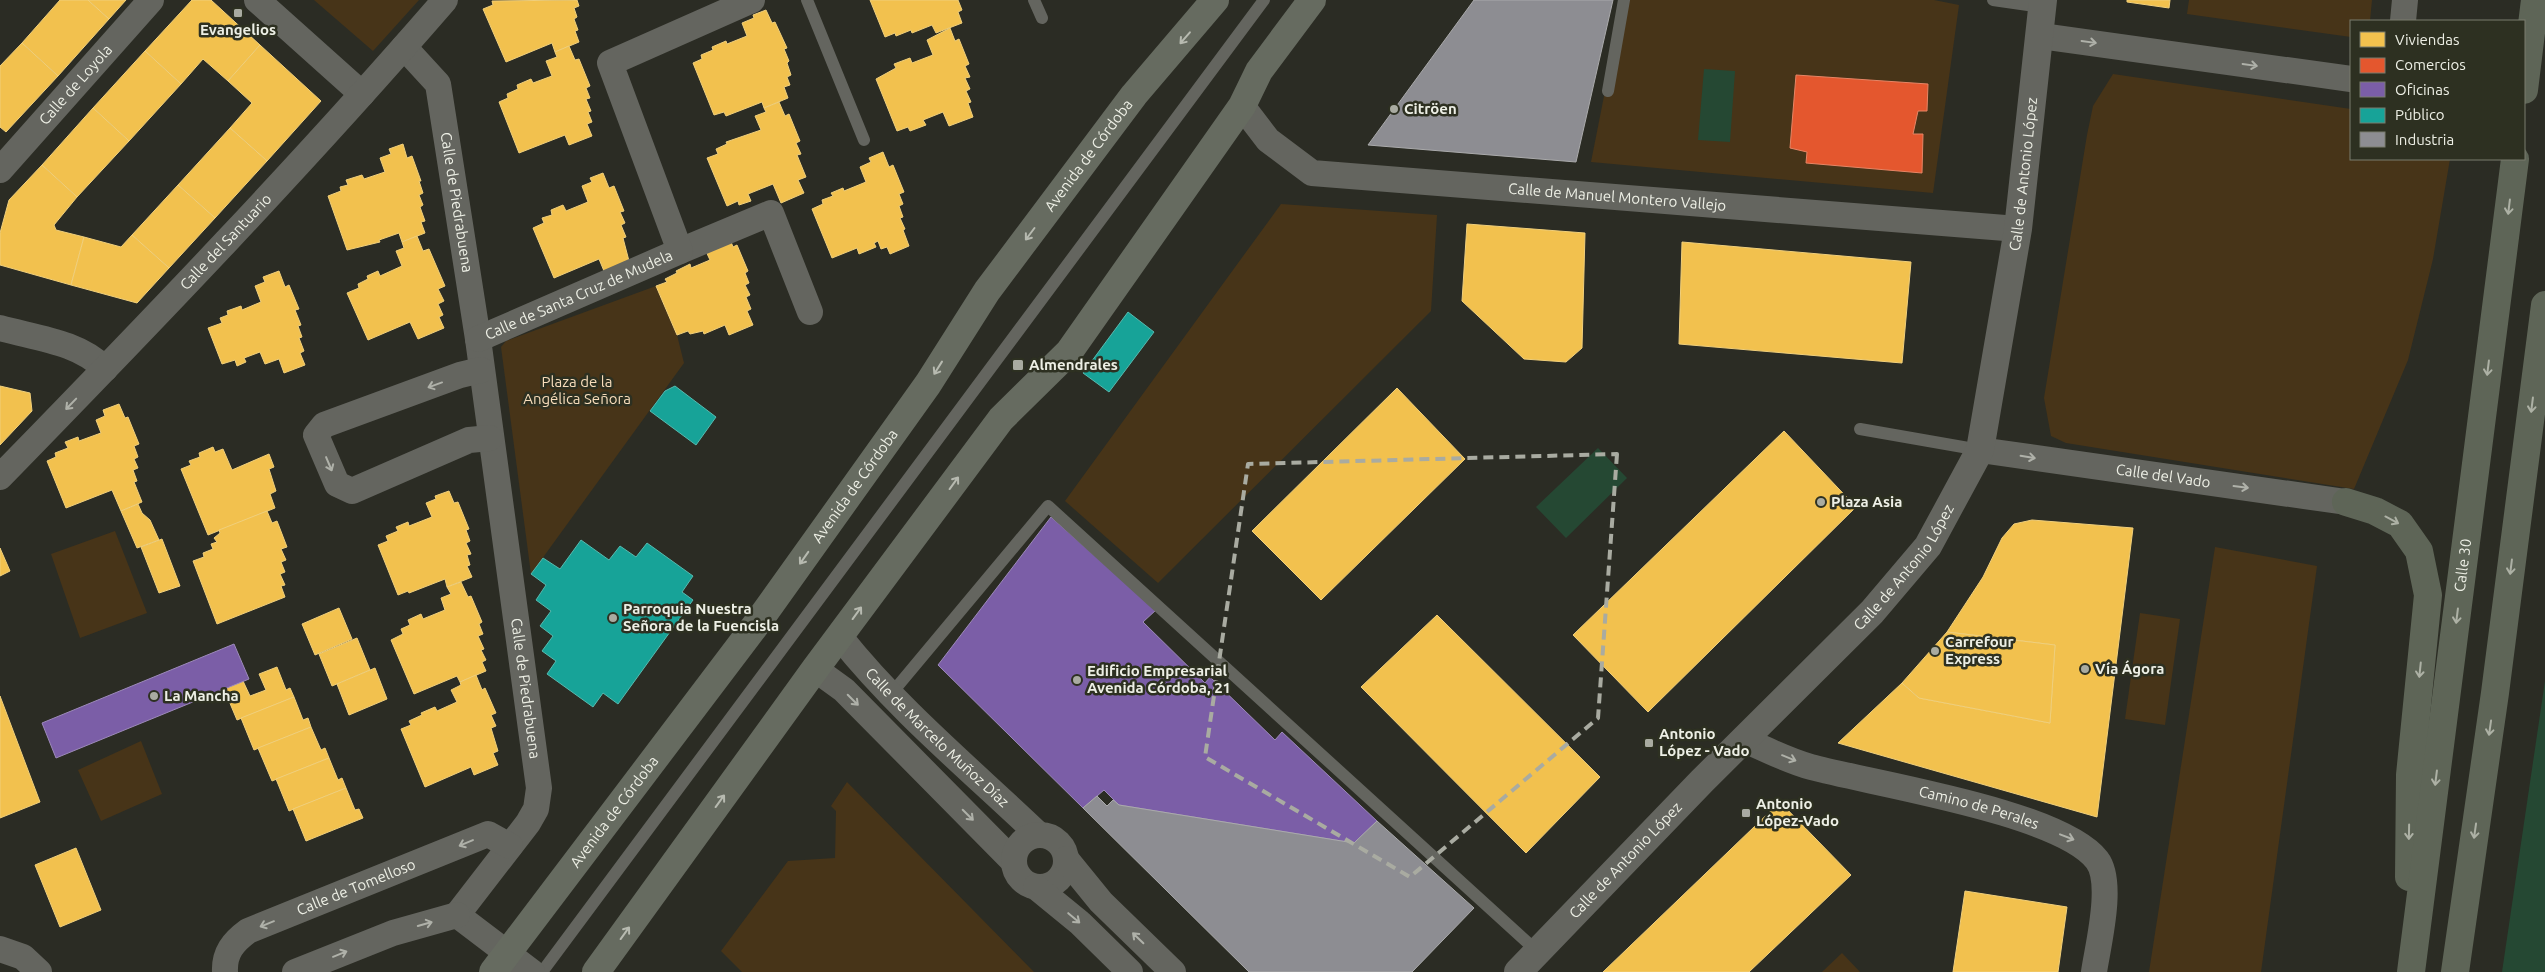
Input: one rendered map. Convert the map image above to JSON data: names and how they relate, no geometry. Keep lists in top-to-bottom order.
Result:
{
  "streets": {
    "highway": ["Calle 30"],
    "main road": ["Avenida de Córdoba"],
    "street": [
      "Calle de Loyola",
      "Calle de Antonio López",
      "Calle de Manuel Montero Vallejo",
      "Calle de Piedrabuena",
      "Calle del Santuario",
      "Calle de Santa Cruz de Mudela",
      "Calle del Vado",
      "Calle de Marcelo Muñoz Díaz",
      "Camino de Perales",
      "Calle de Tomelloso"
    ]
  },
  "crossings": [
    ["Calle de Antonio López", "Calle de Manuel Montero Vallejo"],
    ["Calle de Antonio López", "Calle del Vado"],
    ["Calle de Antonio López", "Camino de Perales"],
    ["Calle de Piedrabuena", "Calle del Santuario"],
    ["Calle de Piedrabuena", "Calle de Santa Cruz de Mudela"],
    ["Calle de Piedrabuena", "Calle de Tomelloso"]
  ],
  "one_way": ["Calle del Vado", "Camino de Perales"],
  "parks": ["Plaza de la Angélica Señora"],
  "places": {
    "transit": [
      "Evangelios",
      "Almendrales",
      "Antonio López - Vado",
      "Antonio López-Vado"
    ],
    "other": [
      "Citröen",
      "Plaza Asia",
      "Parroquia Nuestra Señora de la Fuencisla",
      "Carrefour Express",
      "Vía Ágora",
      "Edificio Empresarial Avenida Córdoba, 21",
      "La Mancha"
    ]
  },
  "legend": [
    "Viviendas",
    "Comercios",
    "Oficinas",
    "Público",
    "Industria"
  ]
}
